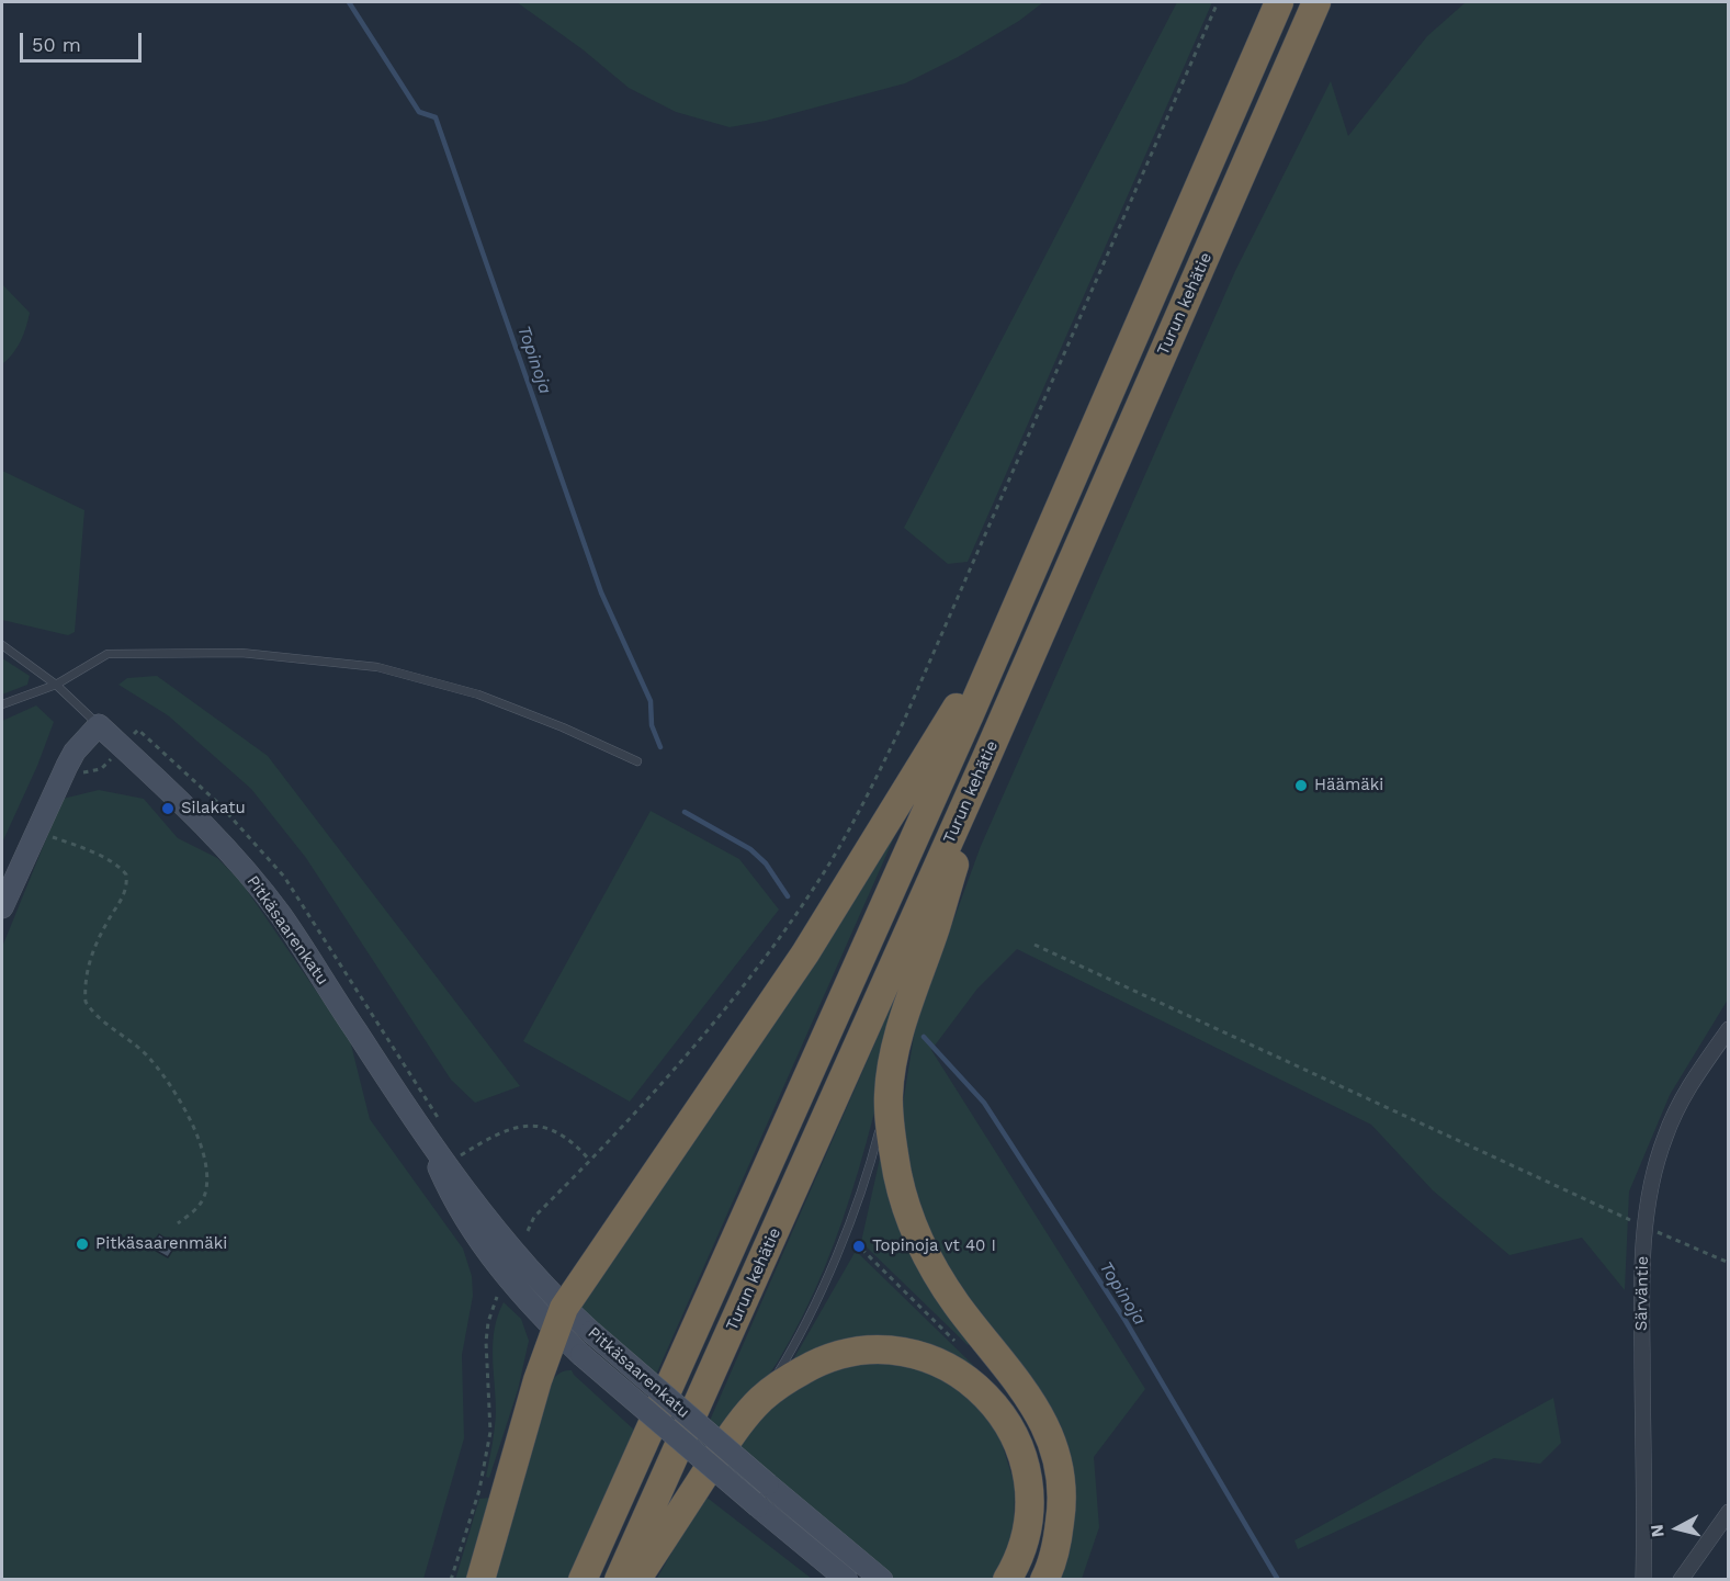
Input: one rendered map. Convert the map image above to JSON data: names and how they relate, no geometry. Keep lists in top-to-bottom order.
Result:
{
  "streets": {
    "highway": ["Turun kehätie"],
    "street": ["Pitkäsaarenkatu", "Särväntie"]
  },
  "water": ["Topinoja"],
  "places": [
    "Häämäki",
    "Silakatu",
    "Pitkäsaarenmäki",
    "Topinoja vt 40 I"
  ],
  "scale_bar": "50 m",
  "north": "left"
}
